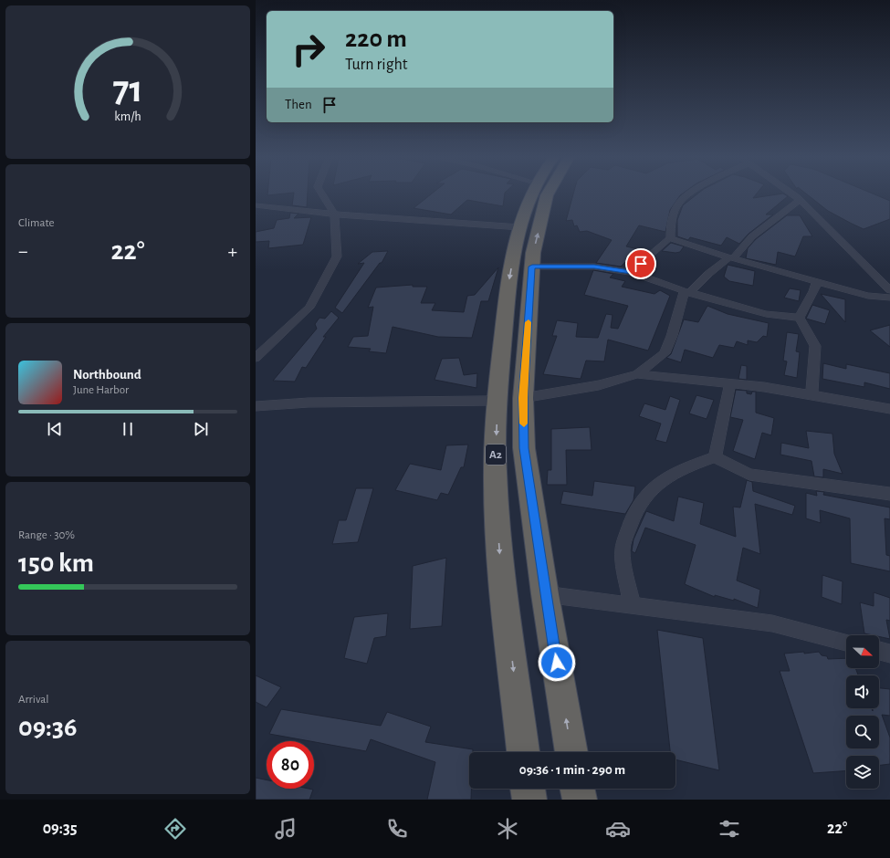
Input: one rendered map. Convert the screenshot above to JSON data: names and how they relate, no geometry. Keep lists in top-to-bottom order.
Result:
{
  "streets": {
    "highway": ["A2"]
  },
  "north": "right",
  "page": {
    "turn": ["220 m", "Turn right"],
    "then": "Then",
    "tile": [
      "Climate",
      ["Range · 30%", "150 km"],
      ["Arrival", "09:36"]
    ],
    "heat": ["−", "22°", "+"],
    "song": ["Northbound", "June Harbor"],
    "limit": "80",
    "trip": "09:36 · 1 min · 290 m",
    "tabs": ["09:35", "22°"],
    "gauge": ["71", "km/h"]
  }
}
